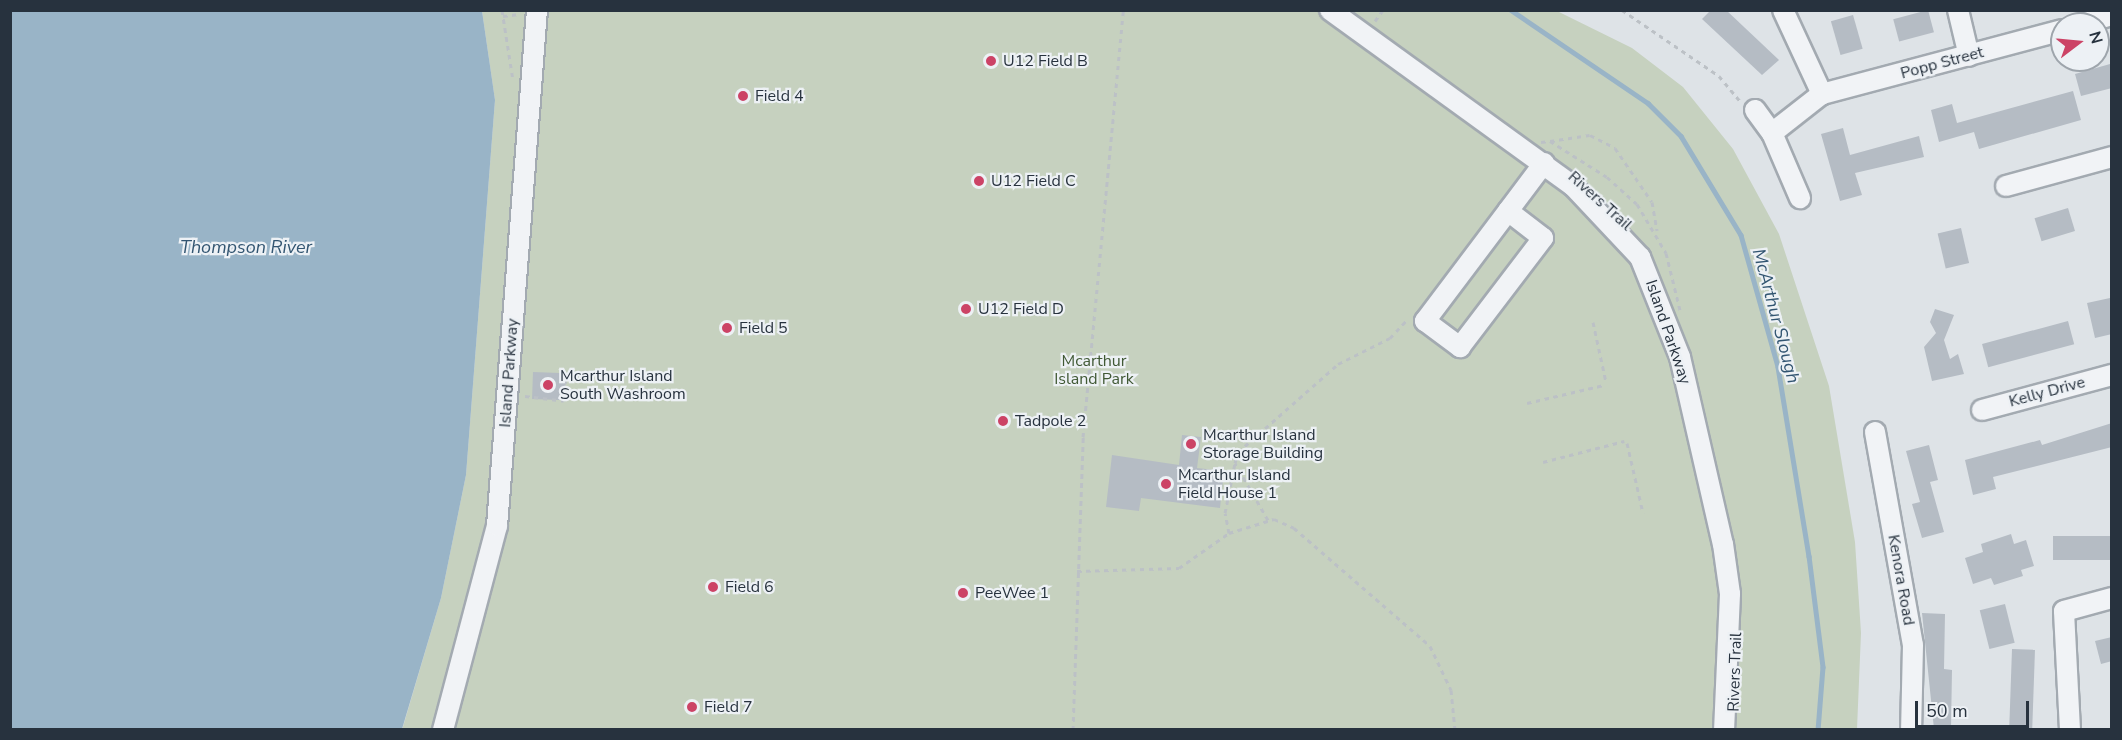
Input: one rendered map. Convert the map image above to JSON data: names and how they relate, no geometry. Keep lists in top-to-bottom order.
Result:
{
  "streets": {
    "street": [
      "Popp Street",
      "Island Parkway",
      "Kelly Drive",
      "Kenora Road"
    ],
    "path": ["Rivers Trail"]
  },
  "water": ["Thompson River", "McArthur Slough"],
  "parks": ["Mcarthur Island Park"],
  "places": [
    "U12 Field B",
    "Field 4",
    "U12 Field C",
    "U12 Field D",
    "Field 5",
    "Mcarthur Island South Washroom",
    "Tadpole 2",
    "Mcarthur Island Storage Building",
    "Mcarthur Island Field House 1",
    "Field 6",
    "PeeWee 1",
    "Field 7"
  ],
  "scale_bar": "50 m",
  "north": "right"
}
